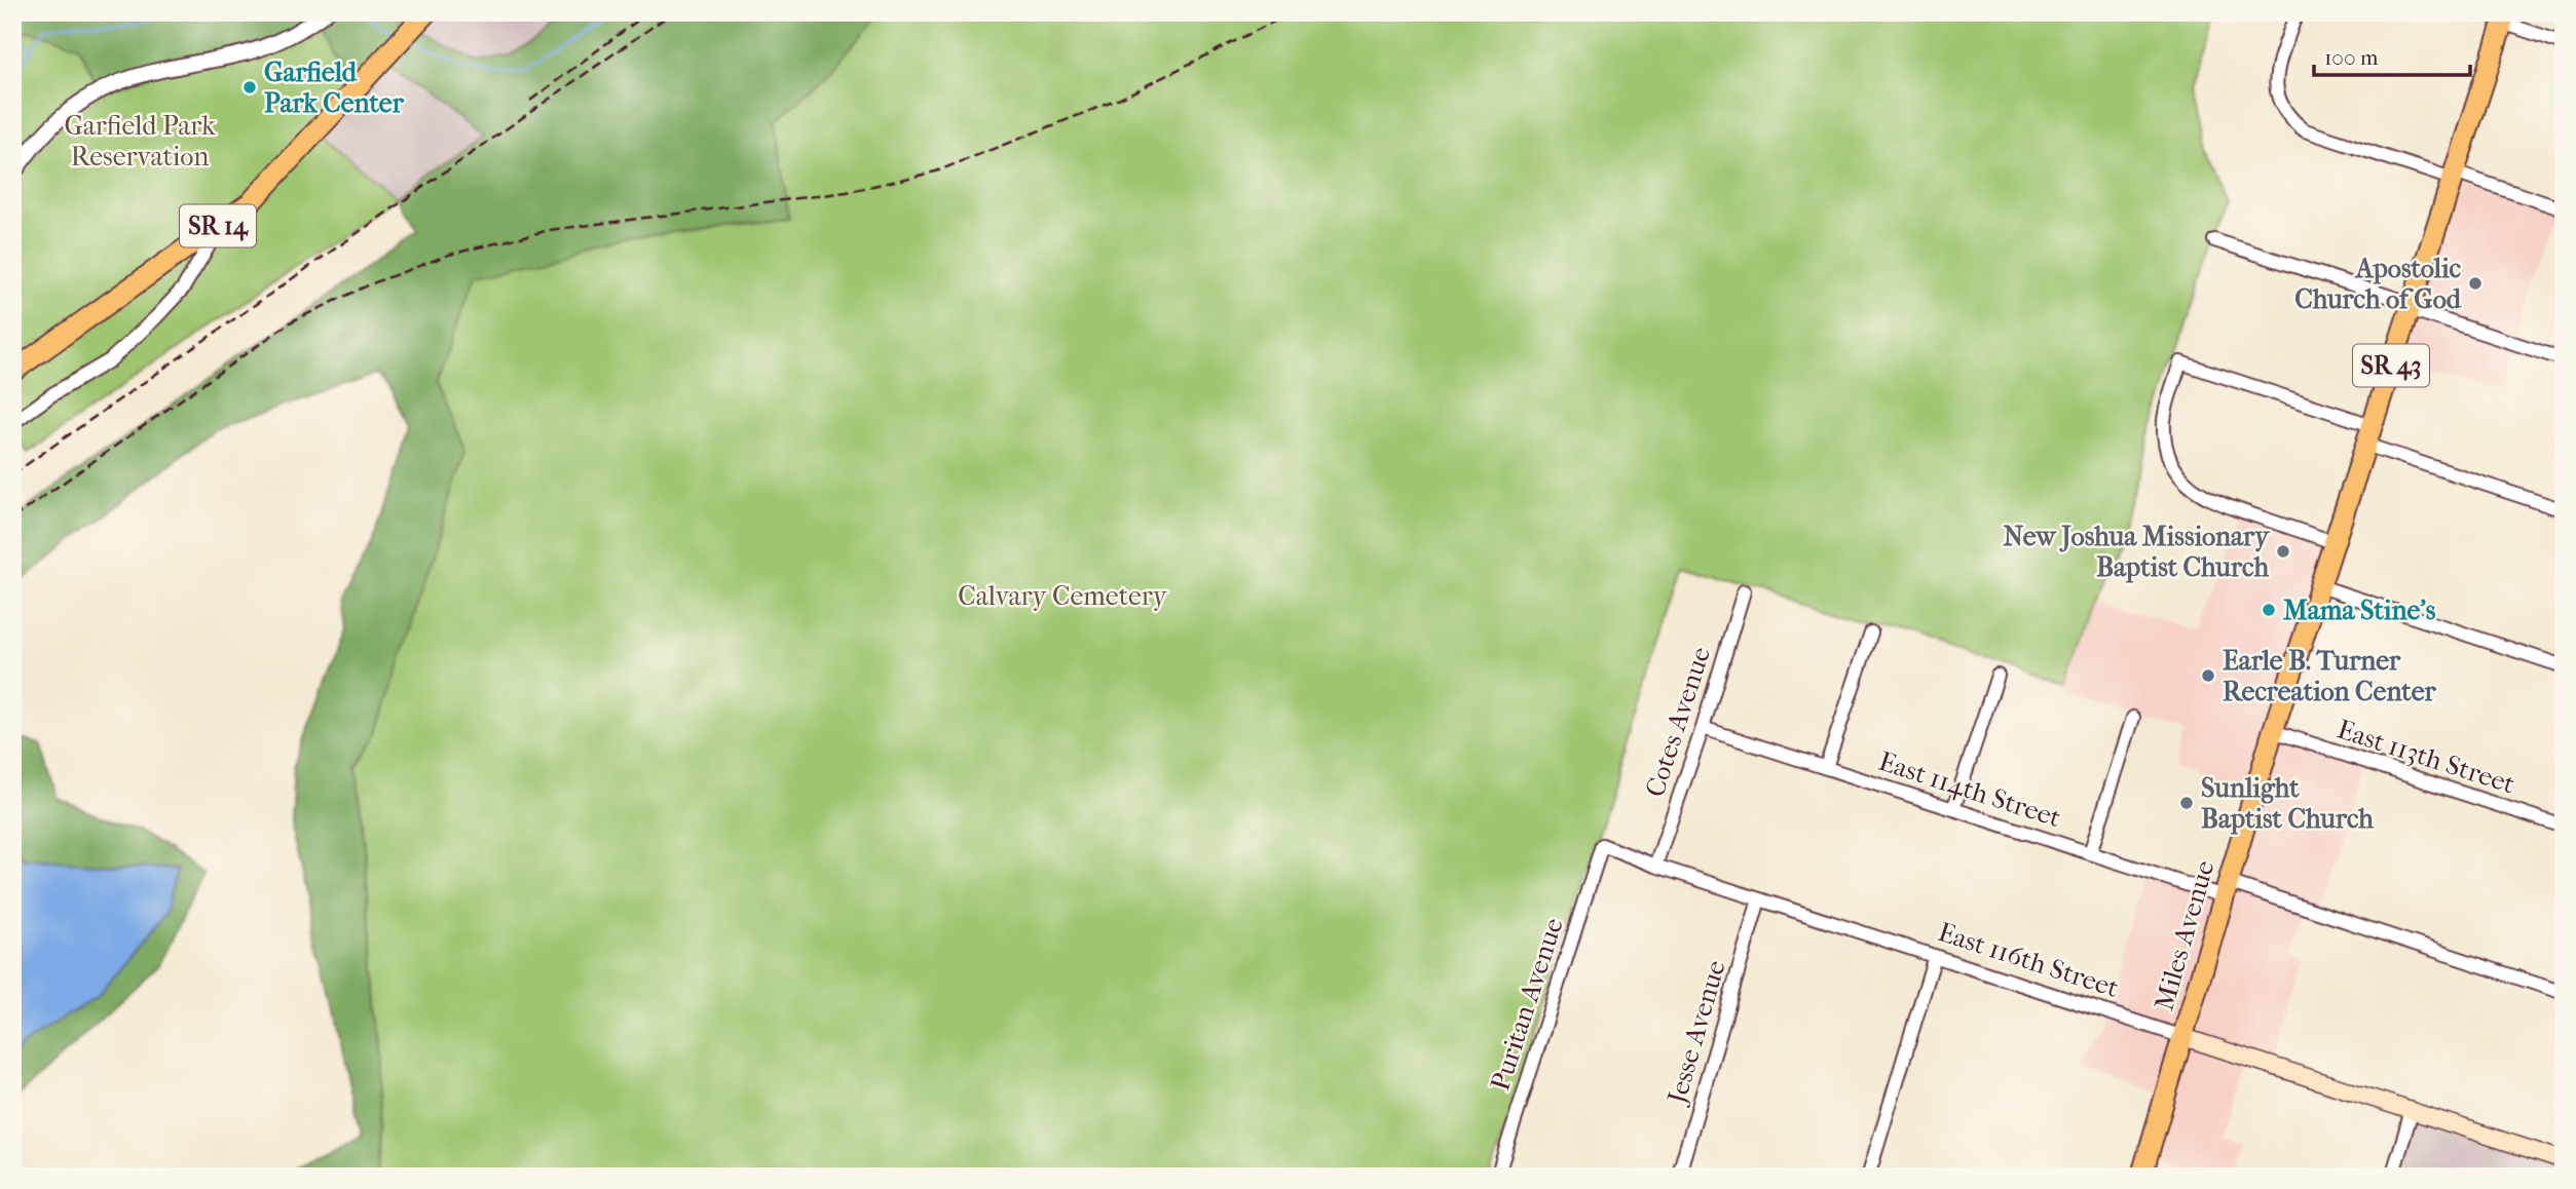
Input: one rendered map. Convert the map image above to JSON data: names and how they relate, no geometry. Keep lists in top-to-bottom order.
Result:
{
  "streets": {
    "main road": [
      "SR 14",
      "SR 43",
      "Miles Avenue",
      "East 116th Street"
    ],
    "street": [
      "Cotes Avenue",
      "East 113th Street",
      "East 114th Street",
      "Puritan Avenue",
      "Jesse Avenue"
    ]
  },
  "crossings": [
    ["Cotes Avenue", "East 114th Street"],
    ["Cotes Avenue", "East 116th Street"],
    ["East 113th Street", "Miles Avenue"],
    ["East 114th Street", "Miles Avenue"],
    ["Miles Avenue", "East 116th Street"],
    ["East 116th Street", "Puritan Avenue"],
    ["East 116th Street", "Jesse Avenue"]
  ],
  "parks": ["Garfield Park Reservation", "Calvary Cemetery"],
  "places": [
    "Garfield Park Center",
    "Apostolic Church of God",
    "New Joshua Missionary Baptist Church",
    "Mama Stine's",
    "Earle B. Turner Recreation Center",
    "Sunlight Baptist Church"
  ],
  "scale_bar": "100 m"
}
